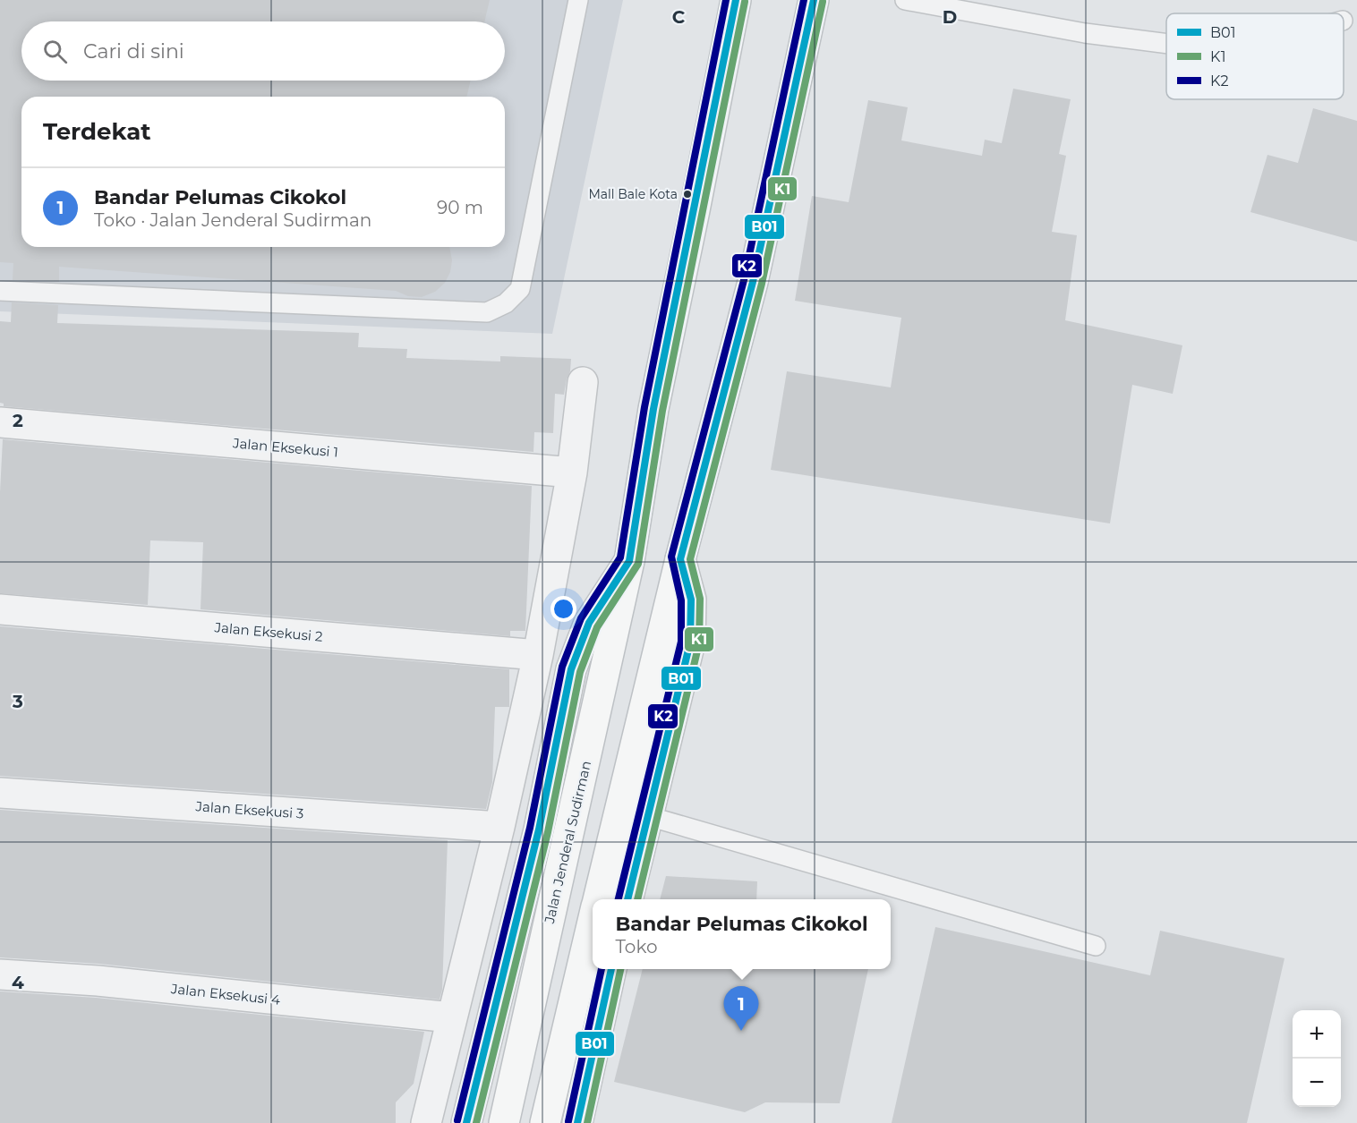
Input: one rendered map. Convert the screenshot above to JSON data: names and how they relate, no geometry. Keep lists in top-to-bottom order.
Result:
{
  "streets": {
    "main road": ["Jalan Jenderal Sudirman"],
    "street": [
      "Jalan Eksekusi 1",
      "Jalan Eksekusi 2",
      "Jalan Eksekusi 3",
      "Jalan Eksekusi 4"
    ]
  },
  "places": ["Mall Bale Kota"],
  "lines": ["transit line B01", "transit line K2", "transit line K1"],
  "legend": ["B01", "K1", "K2"],
  "page": {
    "search": "Cari di sini",
    "heading": "Terdekat",
    "list": [
      {
        "mark": "1",
        "name": "Bandar Pelumas Cikokol",
        "note": "Toko · Jalan Jenderal Sudirman",
        "value": "90 m"
      }
    ],
    "popup": ["Bandar Pelumas Cikokol", "Toko"],
    "pins": "1",
    "map_buttons": ["+", "−"]
  },
  "grid": {
    "columns": ["C", "D"],
    "rows": ["2", "3", "4"]
  }
}
